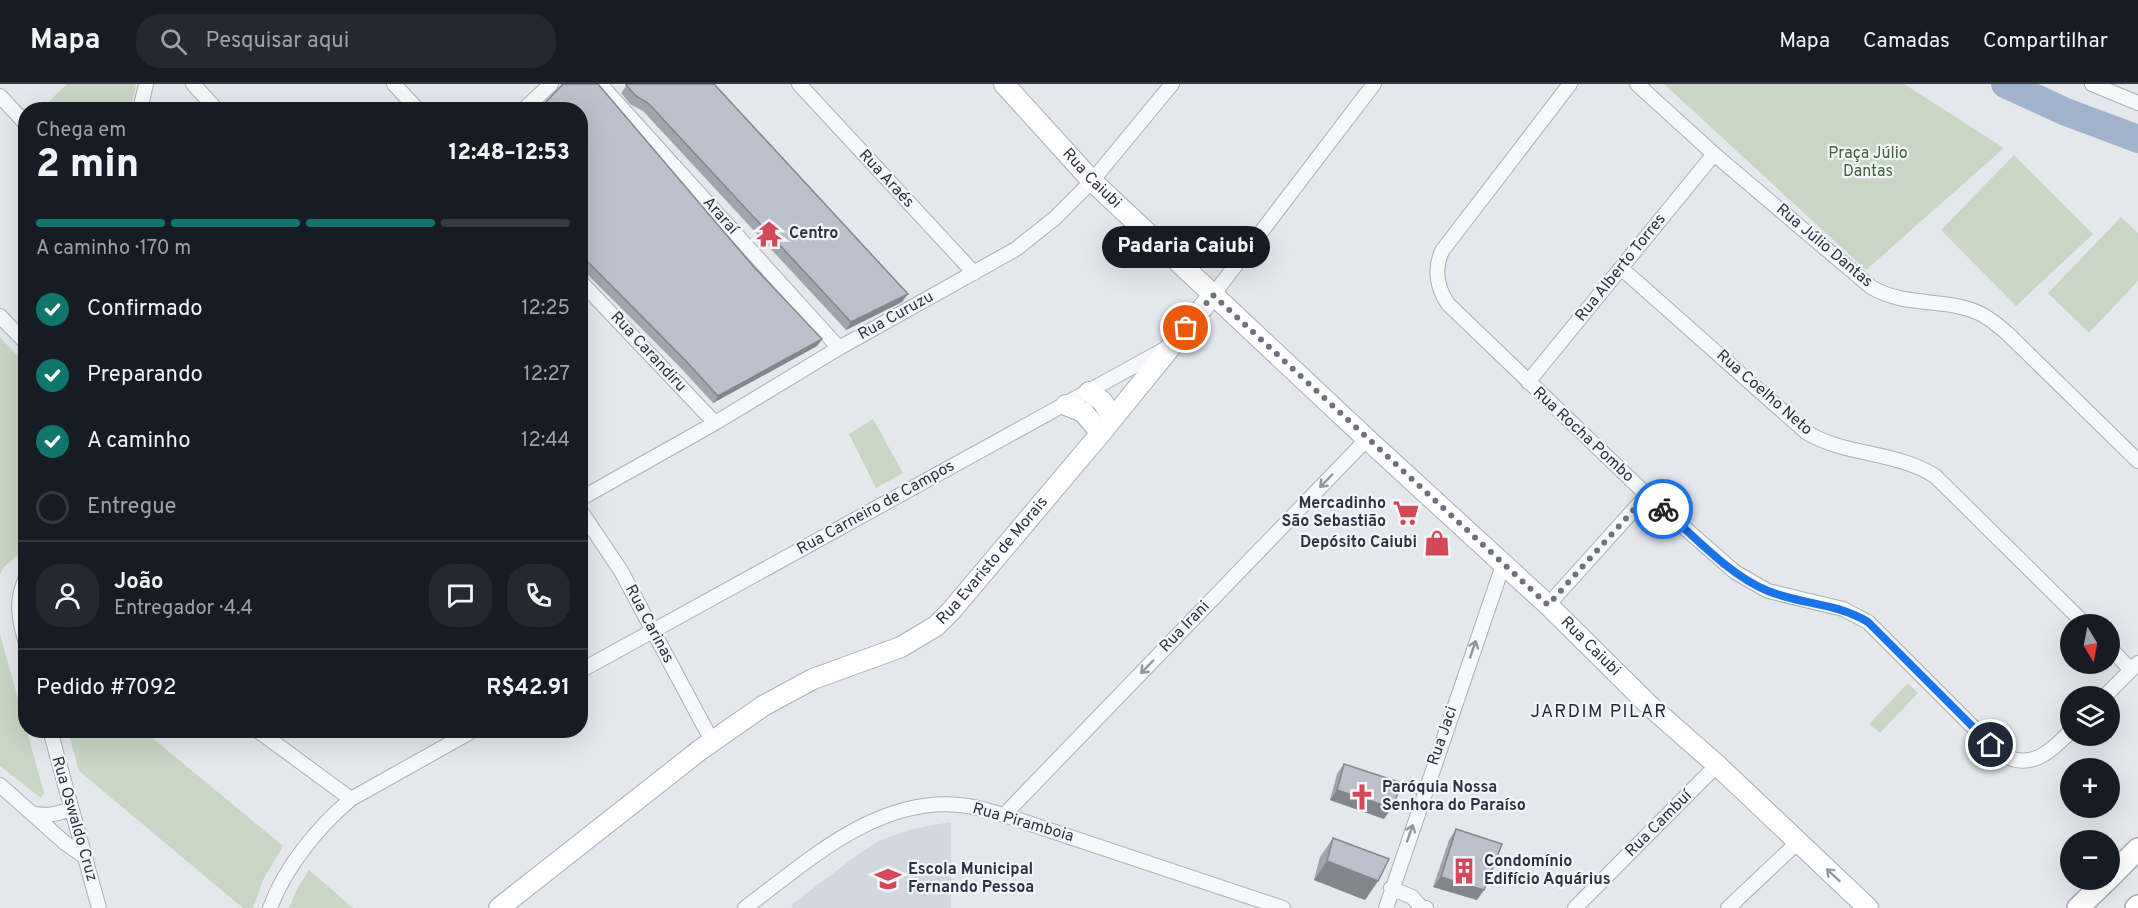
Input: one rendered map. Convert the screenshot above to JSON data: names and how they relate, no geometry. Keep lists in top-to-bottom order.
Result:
{
  "streets": {
    "street": [
      "Rua Araés",
      "Rua Caiubi",
      "Araraí",
      "Rua Júlio Dantas",
      "Rua Alberto Torres",
      "Rua Curuzu",
      "Rua Carandiru",
      "Rua Coelho Neto",
      "Rua Rocha Pombo",
      "Rua Carneiro de Campos",
      "Rua Evaristo de Morais",
      "Rua Carinas",
      "Rua Irani",
      "Rua Jaci",
      "Rua Oswaldo Cruz",
      "Rua Piramboia",
      "Rua Cambuí"
    ]
  },
  "crossings": [
    ["Rua Araés", "Rua Curuzu"],
    ["Rua Caiubi", "Rua Curuzu"],
    ["Rua Caiubi", "Rua Evaristo de Morais"],
    ["Rua Caiubi", "Rua Irani"],
    ["Rua Caiubi", "Rua Jaci"],
    ["Rua Caiubi", "Rua Cambuí"],
    ["Araraí", "Rua Curuzu"],
    ["Rua Júlio Dantas", "Rua Alberto Torres"],
    ["Rua Alberto Torres", "Rua Coelho Neto"],
    ["Rua Alberto Torres", "Rua Rocha Pombo"],
    ["Rua Curuzu", "Rua Carandiru"],
    ["Rua Carneiro de Campos", "Rua Evaristo de Morais"],
    ["Rua Carneiro de Campos", "Rua Carinas"],
    ["Rua Evaristo de Morais", "Rua Carinas"],
    ["Rua Irani", "Rua Piramboia"]
  ],
  "one_way": ["Rua Irani", "Rua Jaci"],
  "districts": ["JARDIM PILAR"],
  "parks": ["Praça Júlio Dantas"],
  "places": {
    "temple": ["Centro"],
    "other": ["Padaria Caiubi"],
    "supermarket": ["Mercadinho São Sebastião"],
    "shop": ["Depósito Caiubi"],
    "church": ["Paróquia Nossa Senhora do Paraíso"],
    "building": ["Condomínio Edifício Aquárius"],
    "school or university": ["Escola Municipal Fernando Pessoa"]
  },
  "north": "bottom",
  "page": {
    "header": "Mapa",
    "search": "Pesquisar aqui",
    "nav": ["Mapa", "Camadas", "Compartilhar"],
    "heading": ["2 min", "Chega em", "12:48–12:53"],
    "panel": [
      "João",
      "Entregador · 4.4",
      "Pedido #7092",
      "R$42.91"
    ],
    "bar": "A caminho · 170 m",
    "bubble": "Padaria Caiubi",
    "list": [
      ["Confirmado", "12:25"],
      ["Preparando", "12:27"],
      ["A caminho", "12:44"],
      "Entregue"
    ],
    "map_buttons": ["+", "−"]
  }
}
